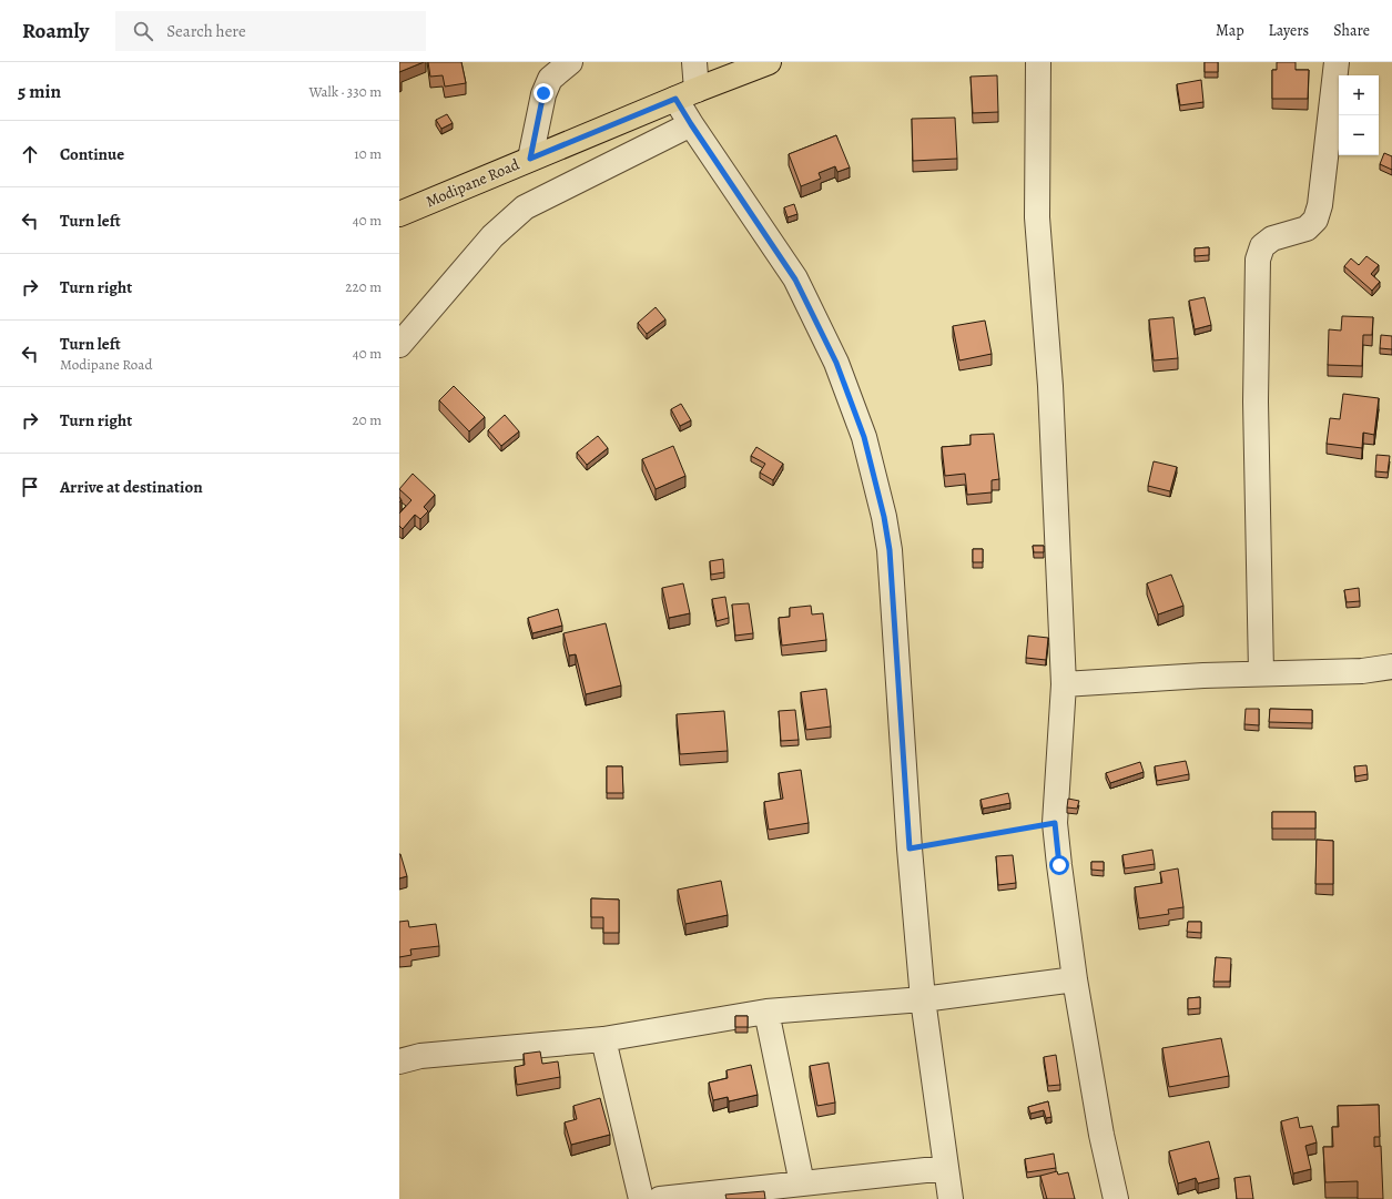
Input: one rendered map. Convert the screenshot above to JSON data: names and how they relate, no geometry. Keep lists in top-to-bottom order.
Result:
{
  "streets": {
    "main road": ["Modipane Road"]
  },
  "page": {
    "header": "Roamly",
    "search": "Search here",
    "nav": ["Map", "Layers", "Share"],
    "heading": ["5 min", "Walk · 330 m"],
    "map_buttons": ["+", "−"],
    "list": [
      ["Continue", "10 m"],
      ["Turn left", "40 m"],
      ["Turn right", "220 m"],
      ["Turn left", "Modipane Road", "40 m"],
      ["Turn right", "20 m"],
      "Arrive at destination"
    ]
  }
}
